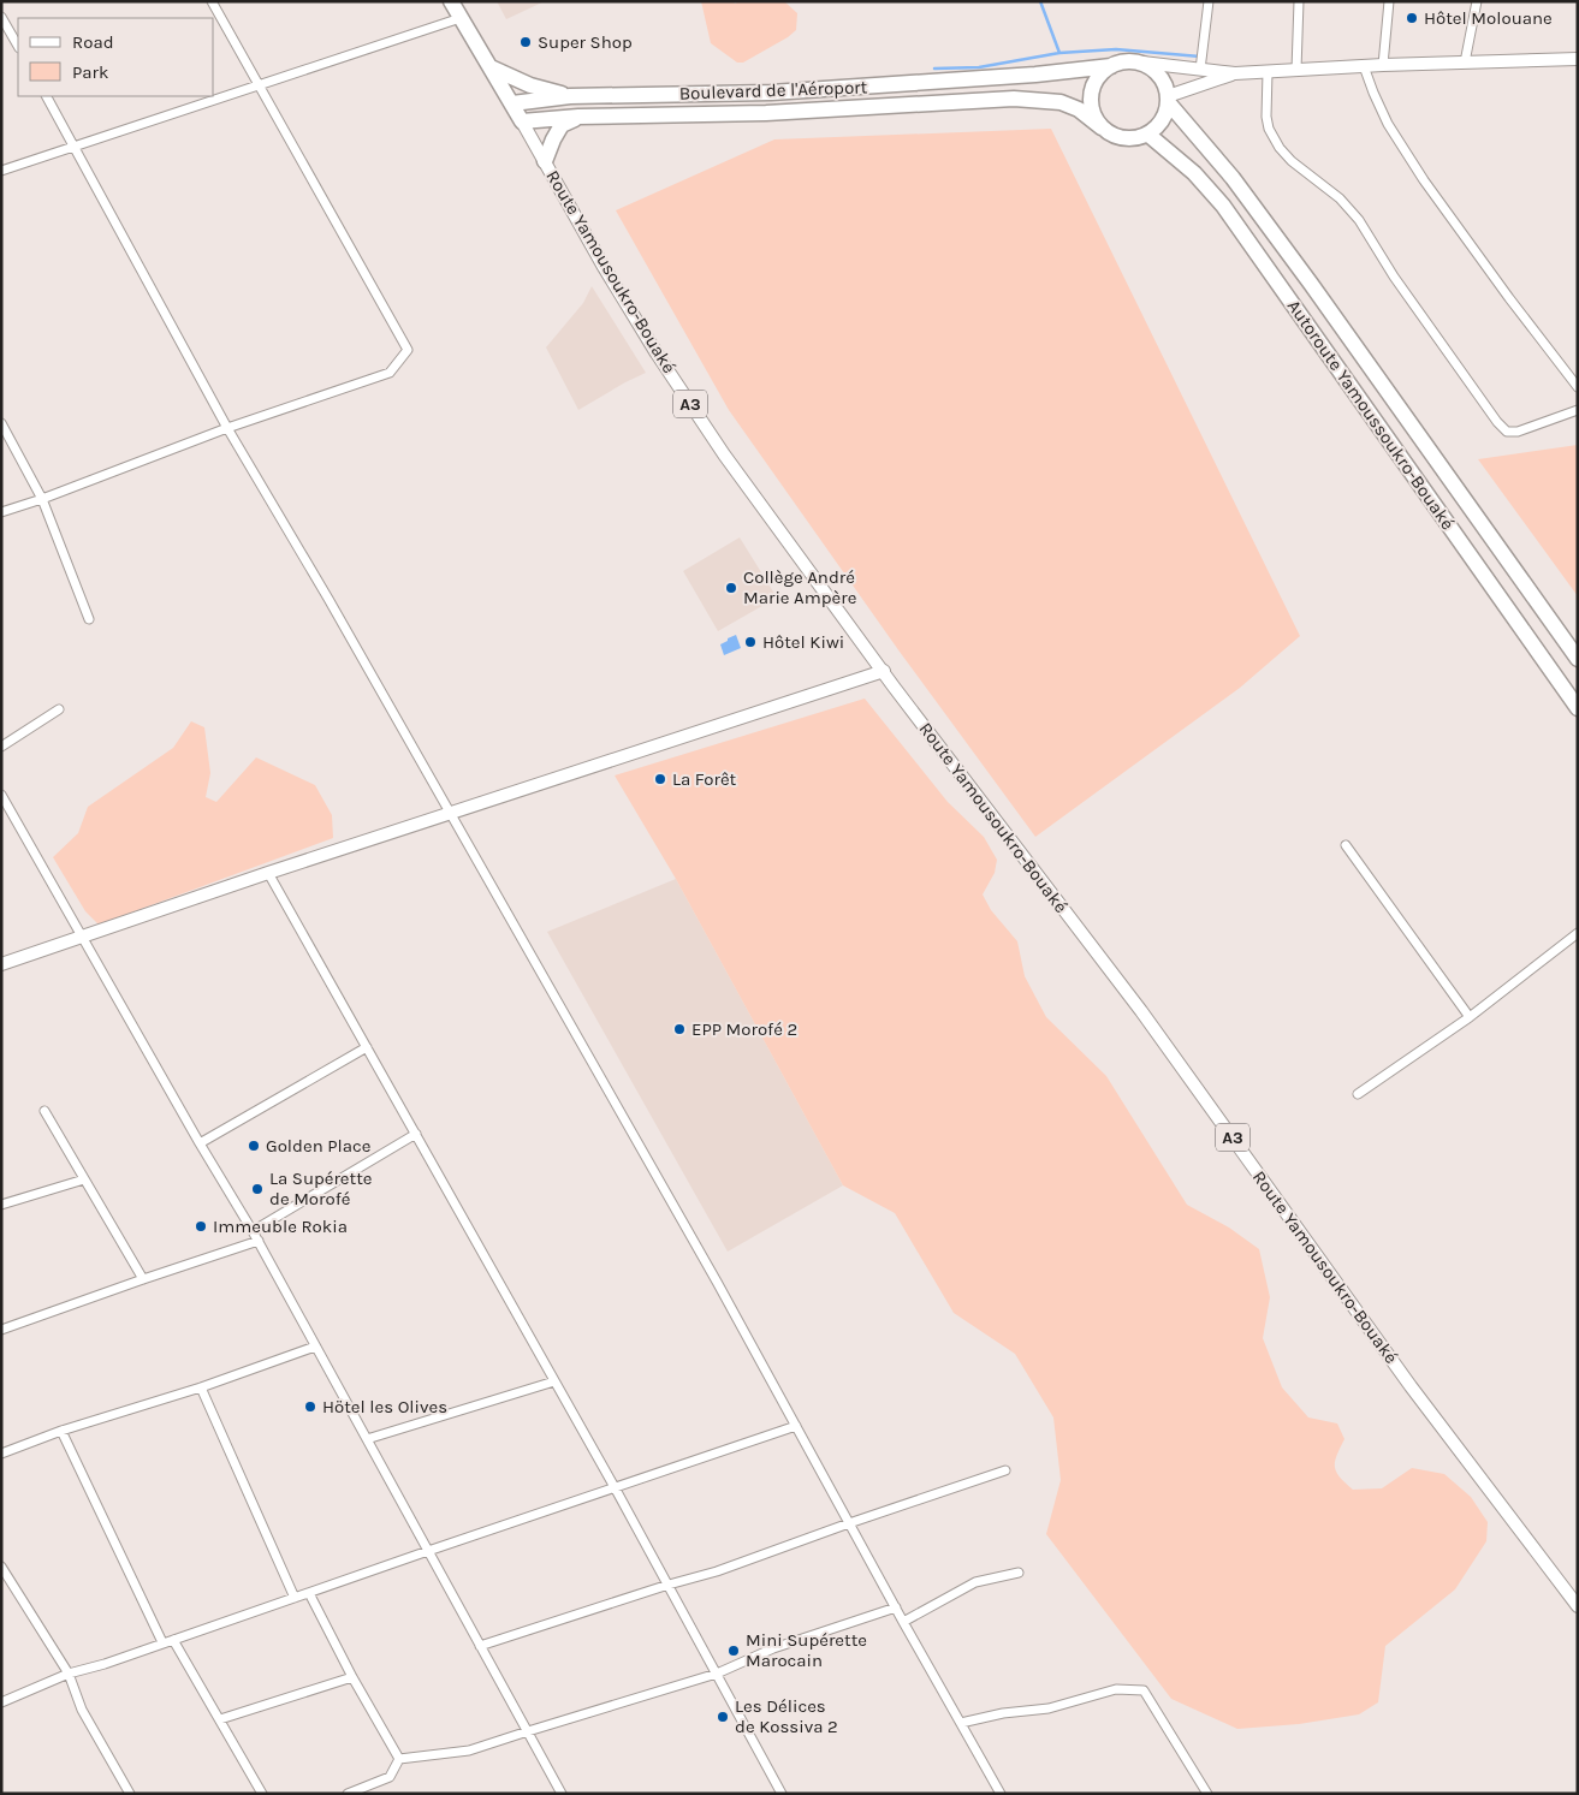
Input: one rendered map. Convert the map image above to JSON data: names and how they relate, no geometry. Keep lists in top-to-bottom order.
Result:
{
  "streets": {
    "highway": [
      "Boulevard de l'Aéroport",
      "Route Yamousoukro-Bouaké",
      "A3",
      "Autoroute Yamoussoukro-Bouaké"
    ]
  },
  "crossings": [
    ["Boulevard de l'Aéroport", "Route Yamousoukro-Bouaké"],
    ["Boulevard de l'Aéroport", "Autoroute Yamoussoukro-Bouaké"]
  ],
  "places": [
    "Hôtel Molouane",
    "Super Shop",
    "Collège André Marie Ampère",
    "Hôtel Kiwi",
    "La Forêt",
    "EPP Morofé 2",
    "Golden Place",
    "La Supérette de Morofé",
    "Immeuble Rokia",
    "Hötel les Olives",
    "Mini Supérette Marocain",
    "Les Délices de Kossiva 2"
  ],
  "legend": ["Road", "Park"]
}
